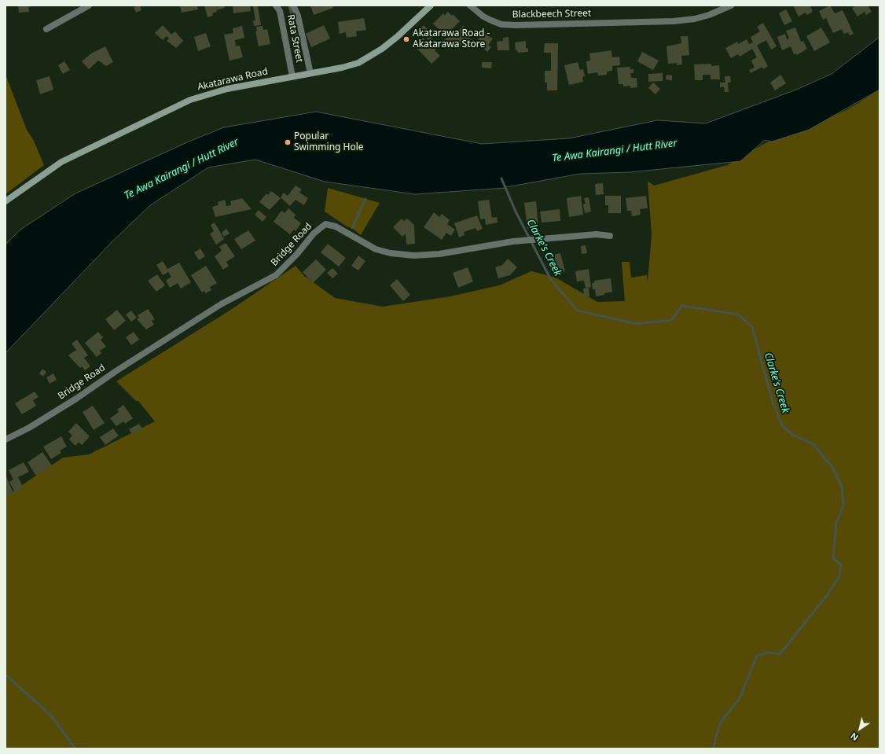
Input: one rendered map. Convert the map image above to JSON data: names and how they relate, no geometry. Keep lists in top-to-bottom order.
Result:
{
  "streets": {
    "street": [
      "Blackbeech Street",
      "Rata Street",
      "Akatarawa Road",
      "Bridge Road"
    ]
  },
  "crossings": [
    ["Rata Street", "Akatarawa Road"]
  ],
  "water": ["Te Awa Kairangi / Hutt River", "Clarke's Creek"],
  "places": ["Akatarawa Road - Akatarawa Store", "Popular Swimming Hole"],
  "north": "bottom left"
}
